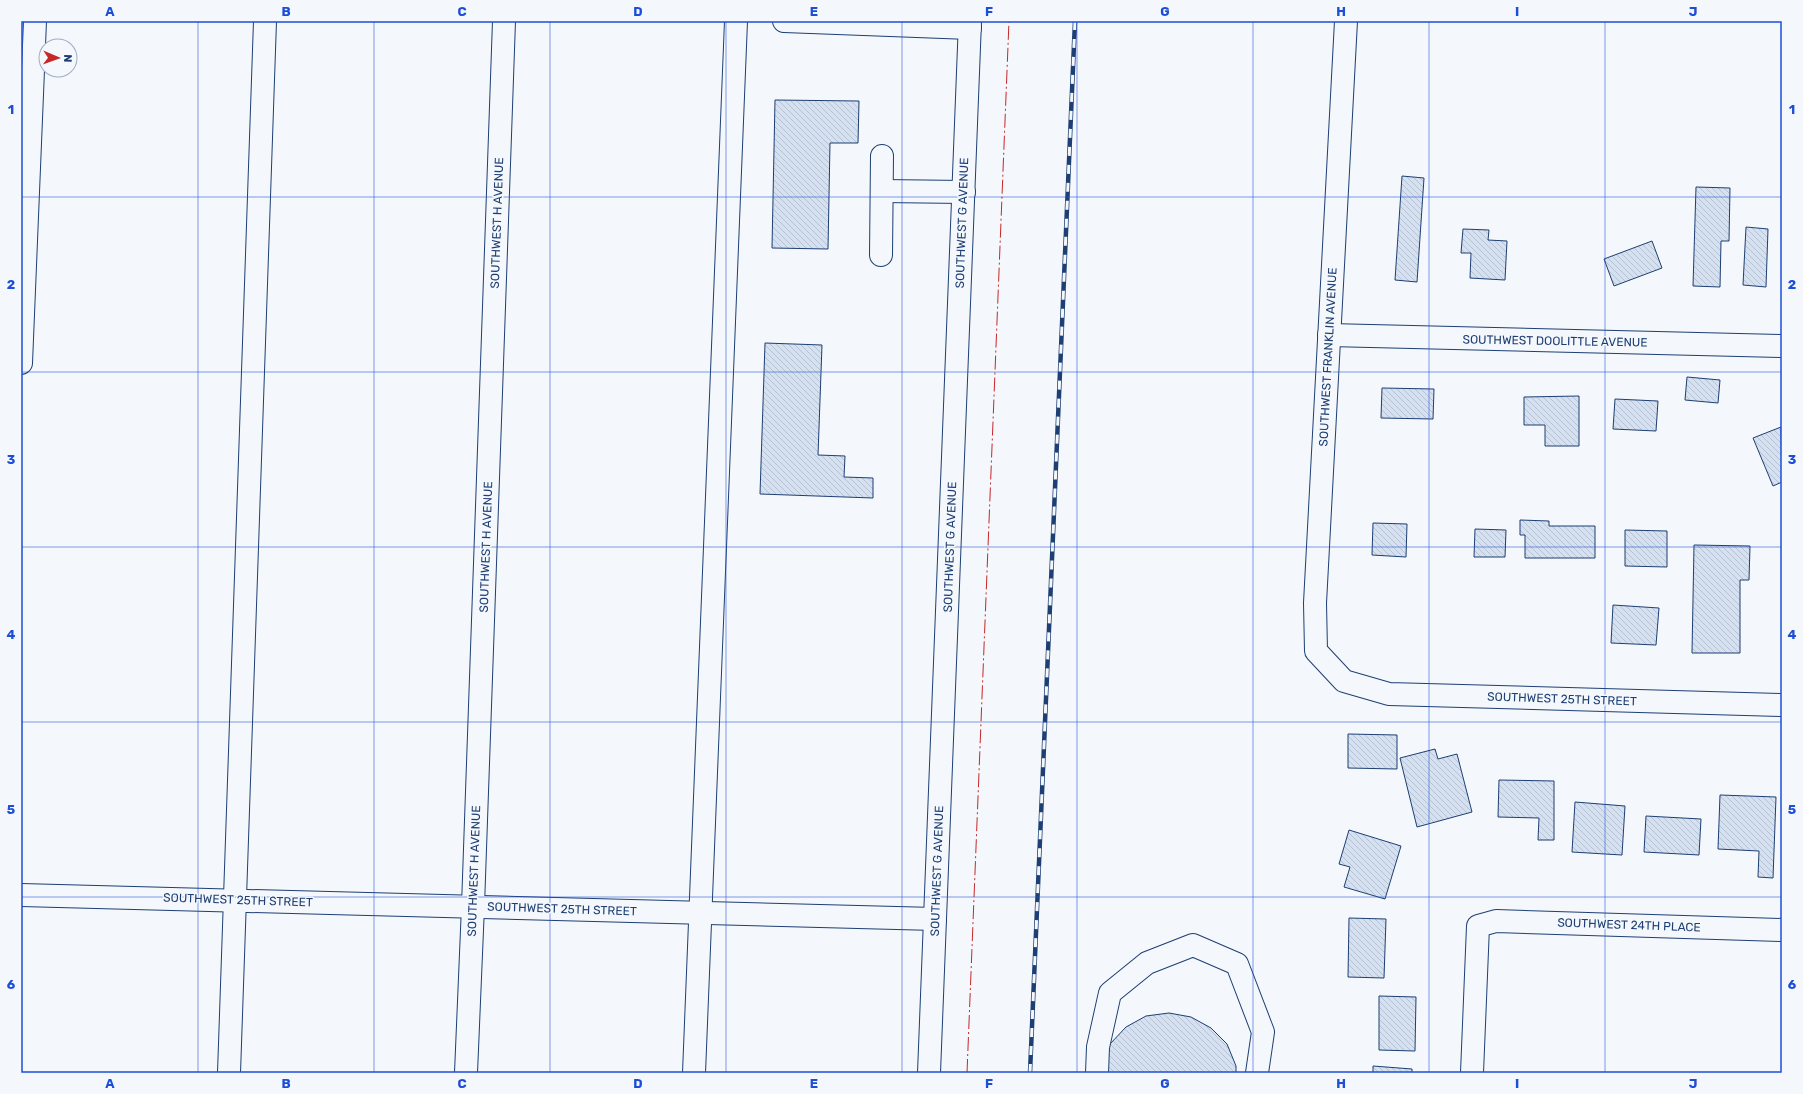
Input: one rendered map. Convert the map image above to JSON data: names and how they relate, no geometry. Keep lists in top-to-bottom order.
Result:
{
  "streets": {
    "street": [
      "SOUTHWEST H AVENUE",
      "SOUTHWEST G AVENUE",
      "SOUTHWEST DOOLITTLE AVENUE",
      "SOUTHWEST FRANKLIN AVENUE",
      "SOUTHWEST 25TH STREET",
      "SOUTHWEST 24TH PLACE"
    ]
  },
  "crossings": [
    ["SOUTHWEST H AVENUE", "SOUTHWEST 25TH STREET"],
    ["SOUTHWEST G AVENUE", "SOUTHWEST 25TH STREET"],
    ["SOUTHWEST DOOLITTLE AVENUE", "SOUTHWEST FRANKLIN AVENUE"],
    ["SOUTHWEST FRANKLIN AVENUE", "SOUTHWEST 25TH STREET"]
  ],
  "north": "right",
  "grid": {
    "columns": [
      "A",
      "B",
      "C",
      "D",
      "E",
      "F",
      "G",
      "H",
      "I",
      "J"
    ],
    "rows": [
      "1",
      "2",
      "3",
      "4",
      "5",
      "6"
    ]
  }
}
